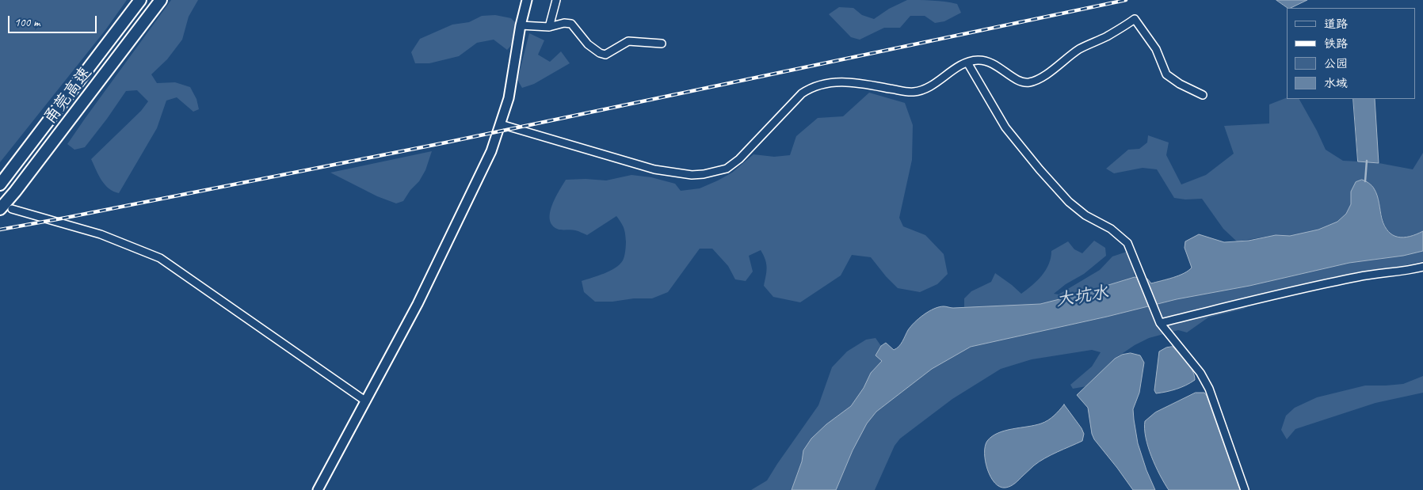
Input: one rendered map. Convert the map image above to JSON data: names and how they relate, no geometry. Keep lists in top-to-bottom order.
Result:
{
  "streets": {
    "highway": ["甬莞高速"]
  },
  "water": ["大坑水"],
  "legend": [
    "道路",
    "铁路",
    "公园",
    "水域"
  ],
  "scale_bar": "100 m"
}
